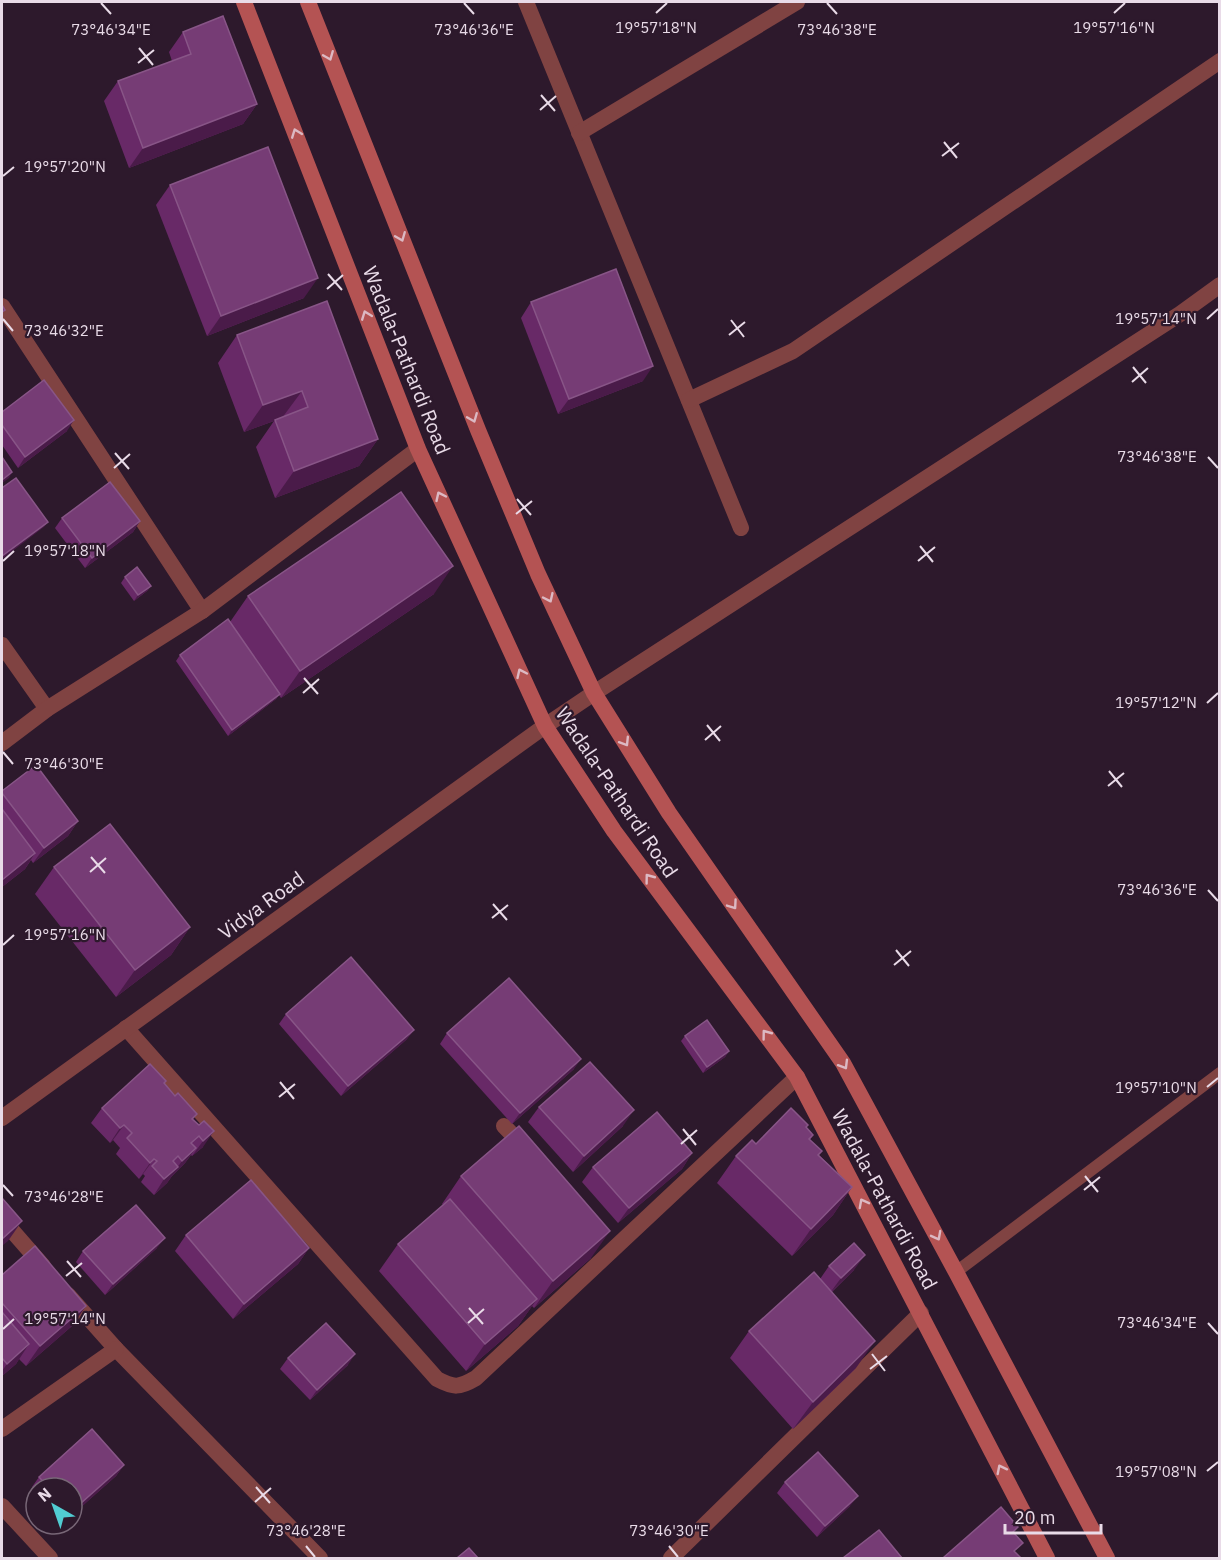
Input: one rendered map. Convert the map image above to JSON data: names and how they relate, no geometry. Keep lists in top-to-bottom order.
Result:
{
  "streets": {
    "main road": ["Wadala-Pathardi Road"],
    "street": ["Vidya Road"]
  },
  "crossings": [
    ["Wadala-Pathardi Road", "Vidya Road"]
  ],
  "scale_bar": "20 m",
  "north": "top left",
  "coordinates": [
    "19°57'18\"N",
    "19°57'16\"N",
    "73°46'34\"E",
    "73°46'36\"E",
    "73°46'38\"E",
    "19°57'20\"N",
    "19°57'14\"N",
    "73°46'32\"E",
    "19°57'12\"N",
    "73°46'30\"E",
    "19°57'10\"N",
    "73°46'28\"E",
    "19°57'08\"N"
  ]
}
